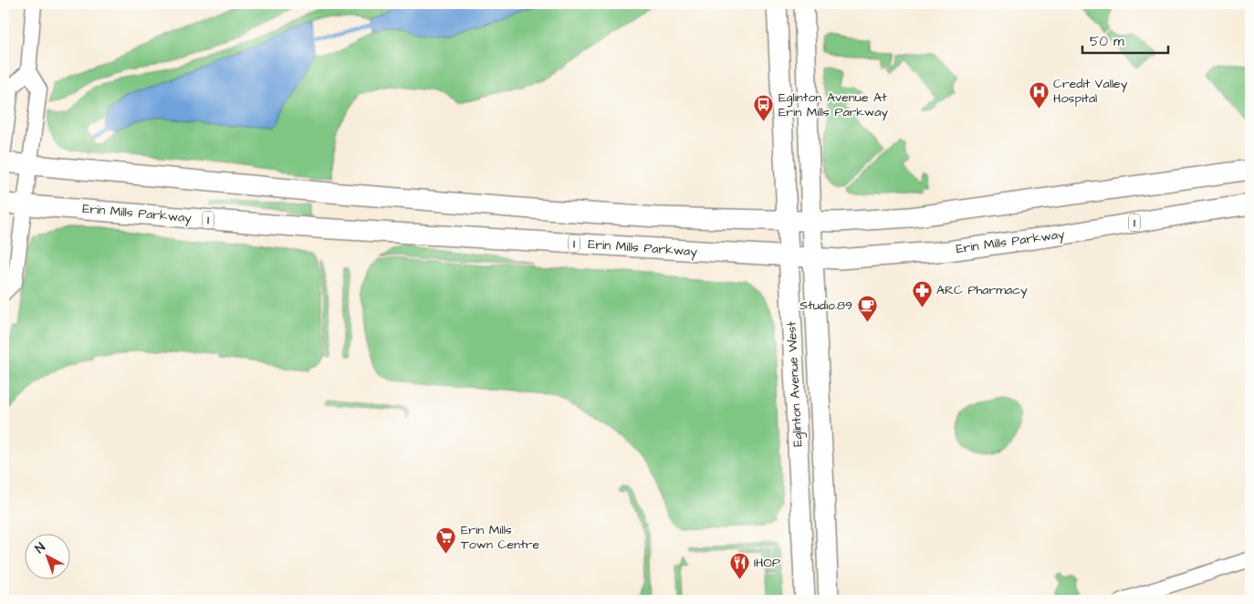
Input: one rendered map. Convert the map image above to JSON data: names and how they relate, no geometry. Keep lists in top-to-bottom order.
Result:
{
  "streets": {
    "main road": ["Erin Mills Parkway", "1", "Eglinton Avenue West"]
  },
  "crossings": [
    ["Erin Mills Parkway", "Eglinton Avenue West"]
  ],
  "places": {
    "hospital": ["Credit Valley Hospital"],
    "bus stop": ["Eglinton Avenue At Erin Mills Parkway"],
    "pharmacy": ["ARC Pharmacy"],
    "cafe": ["Studio.89"],
    "supermarket": ["Erin Mills Town Centre"],
    "restaurant": ["IHOP"]
  },
  "scale_bar": "50 m",
  "north": "top left"
}
